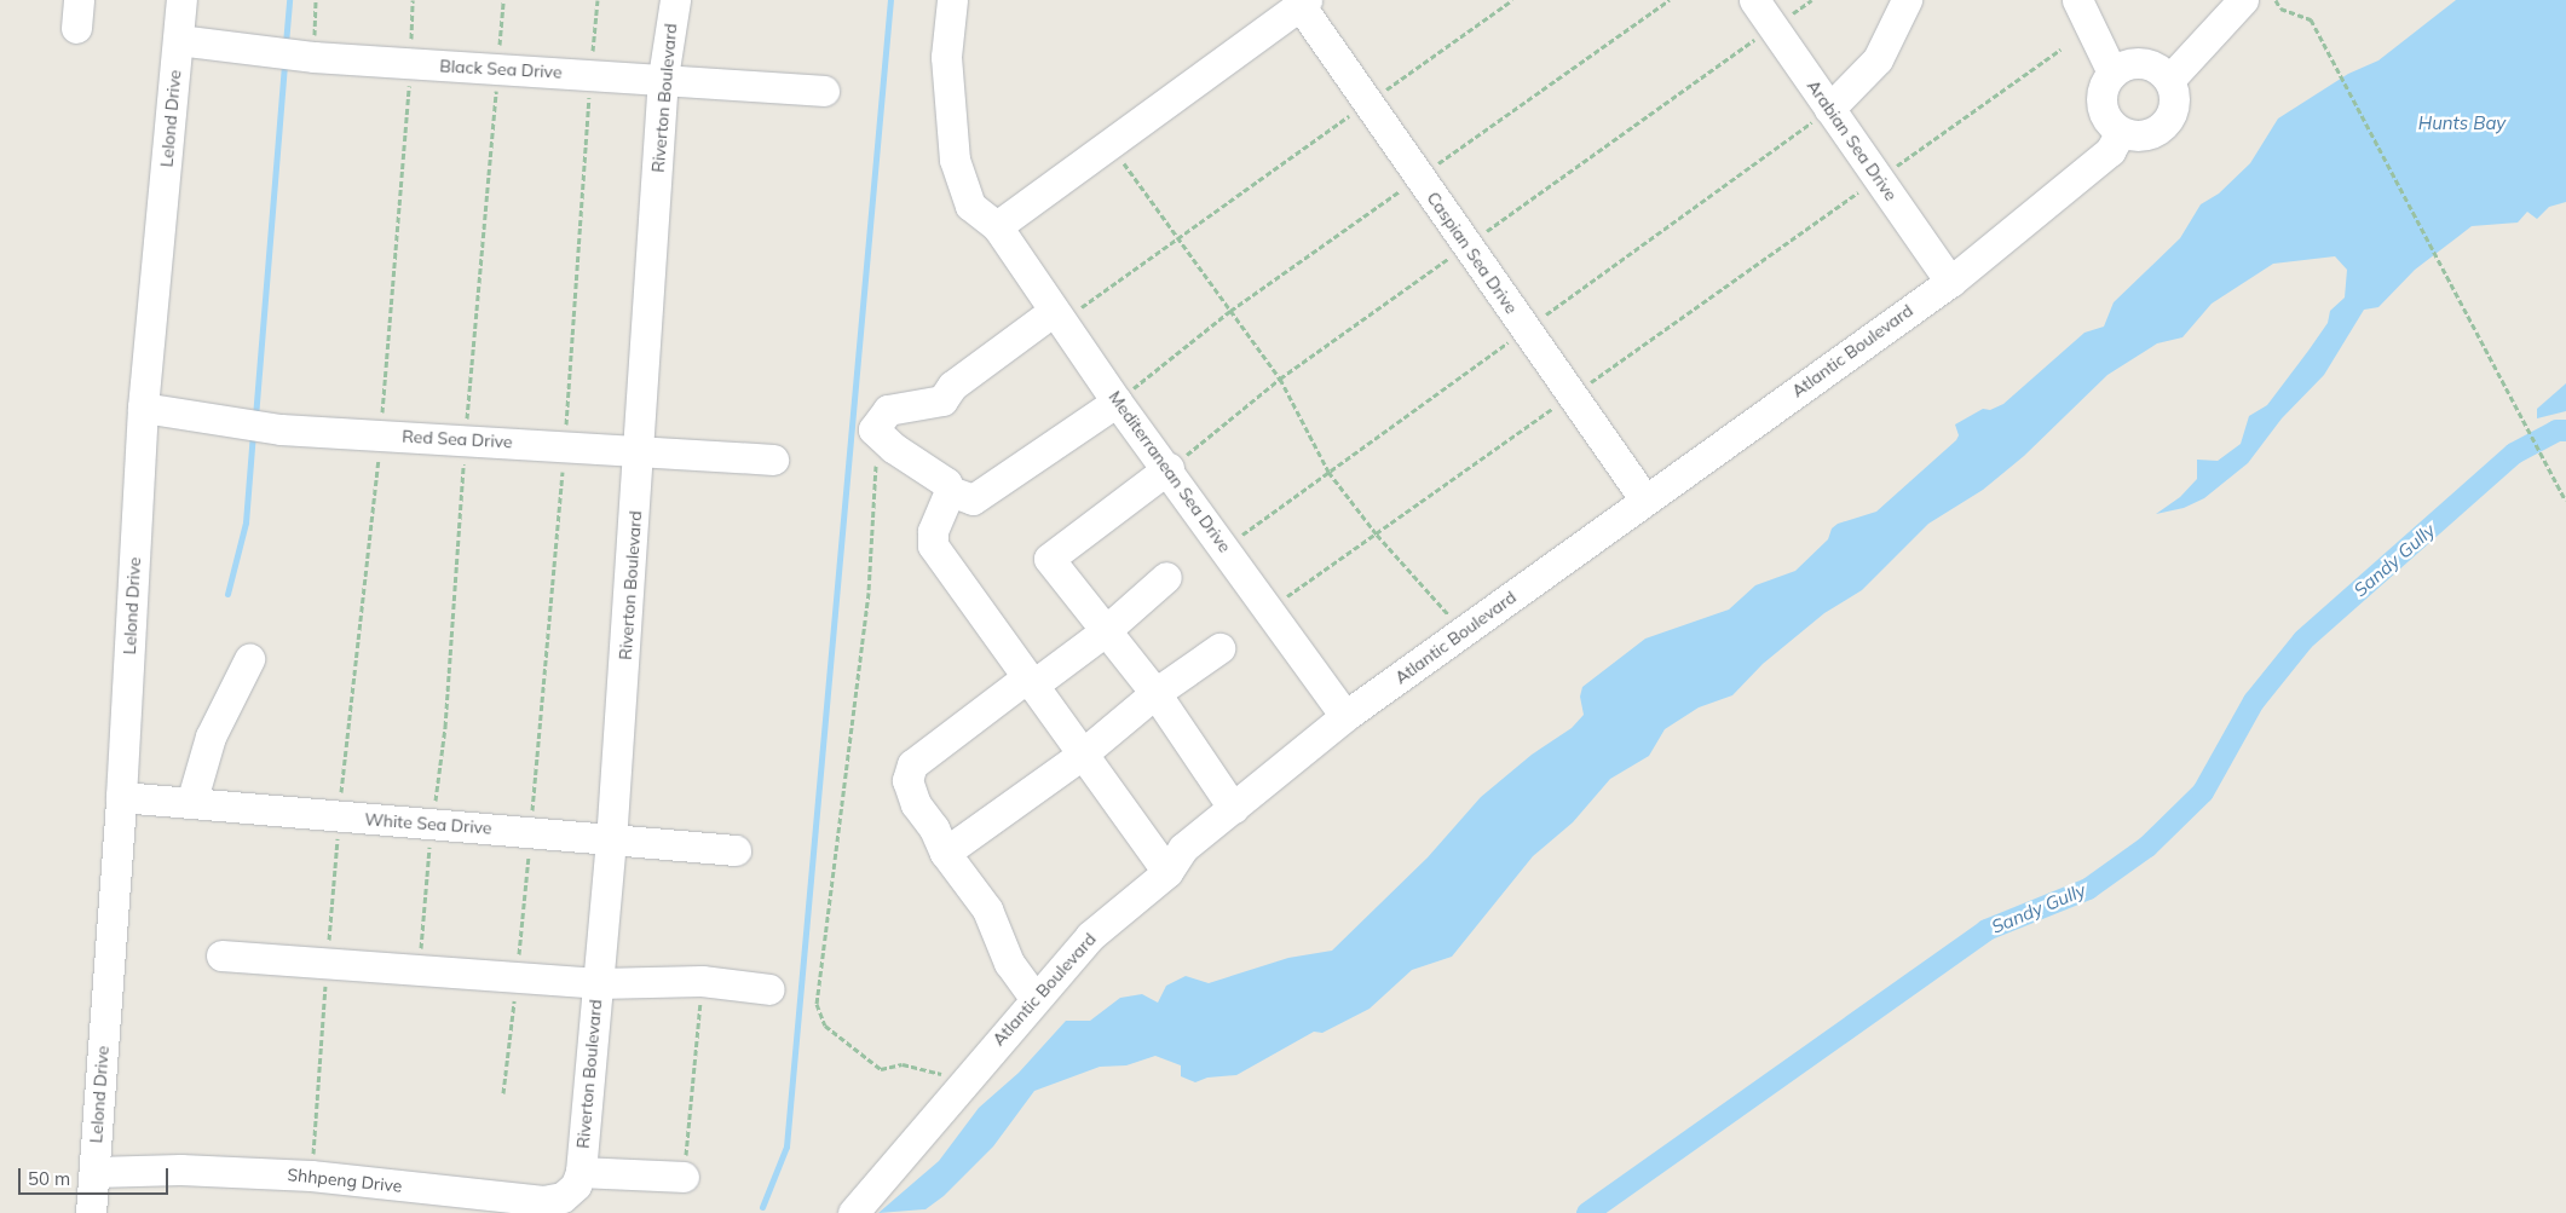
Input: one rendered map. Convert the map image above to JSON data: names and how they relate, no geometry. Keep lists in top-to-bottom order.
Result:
{
  "streets": {
    "street": [
      "Black Sea Drive",
      "Riverton Boulevard",
      "Lelond Drive",
      "Arabian Sea Drive",
      "Caspian Sea Drive",
      "Atlantic Boulevard",
      "Red Sea Drive",
      "Mediterranean Sea Drive",
      "White Sea Drive",
      "Shhpeng Drive"
    ]
  },
  "crossings": [
    ["Black Sea Drive", "Riverton Boulevard"],
    ["Black Sea Drive", "Lelond Drive"],
    ["Riverton Boulevard", "Red Sea Drive"],
    ["Riverton Boulevard", "White Sea Drive"],
    ["Riverton Boulevard", "Shhpeng Drive"],
    ["Lelond Drive", "Red Sea Drive"],
    ["Lelond Drive", "White Sea Drive"],
    ["Lelond Drive", "Shhpeng Drive"],
    ["Arabian Sea Drive", "Atlantic Boulevard"],
    ["Caspian Sea Drive", "Atlantic Boulevard"],
    ["Atlantic Boulevard", "Mediterranean Sea Drive"]
  ],
  "water": ["Hunts Bay", "Sandy Gully"],
  "scale_bar": "50 m"
}
